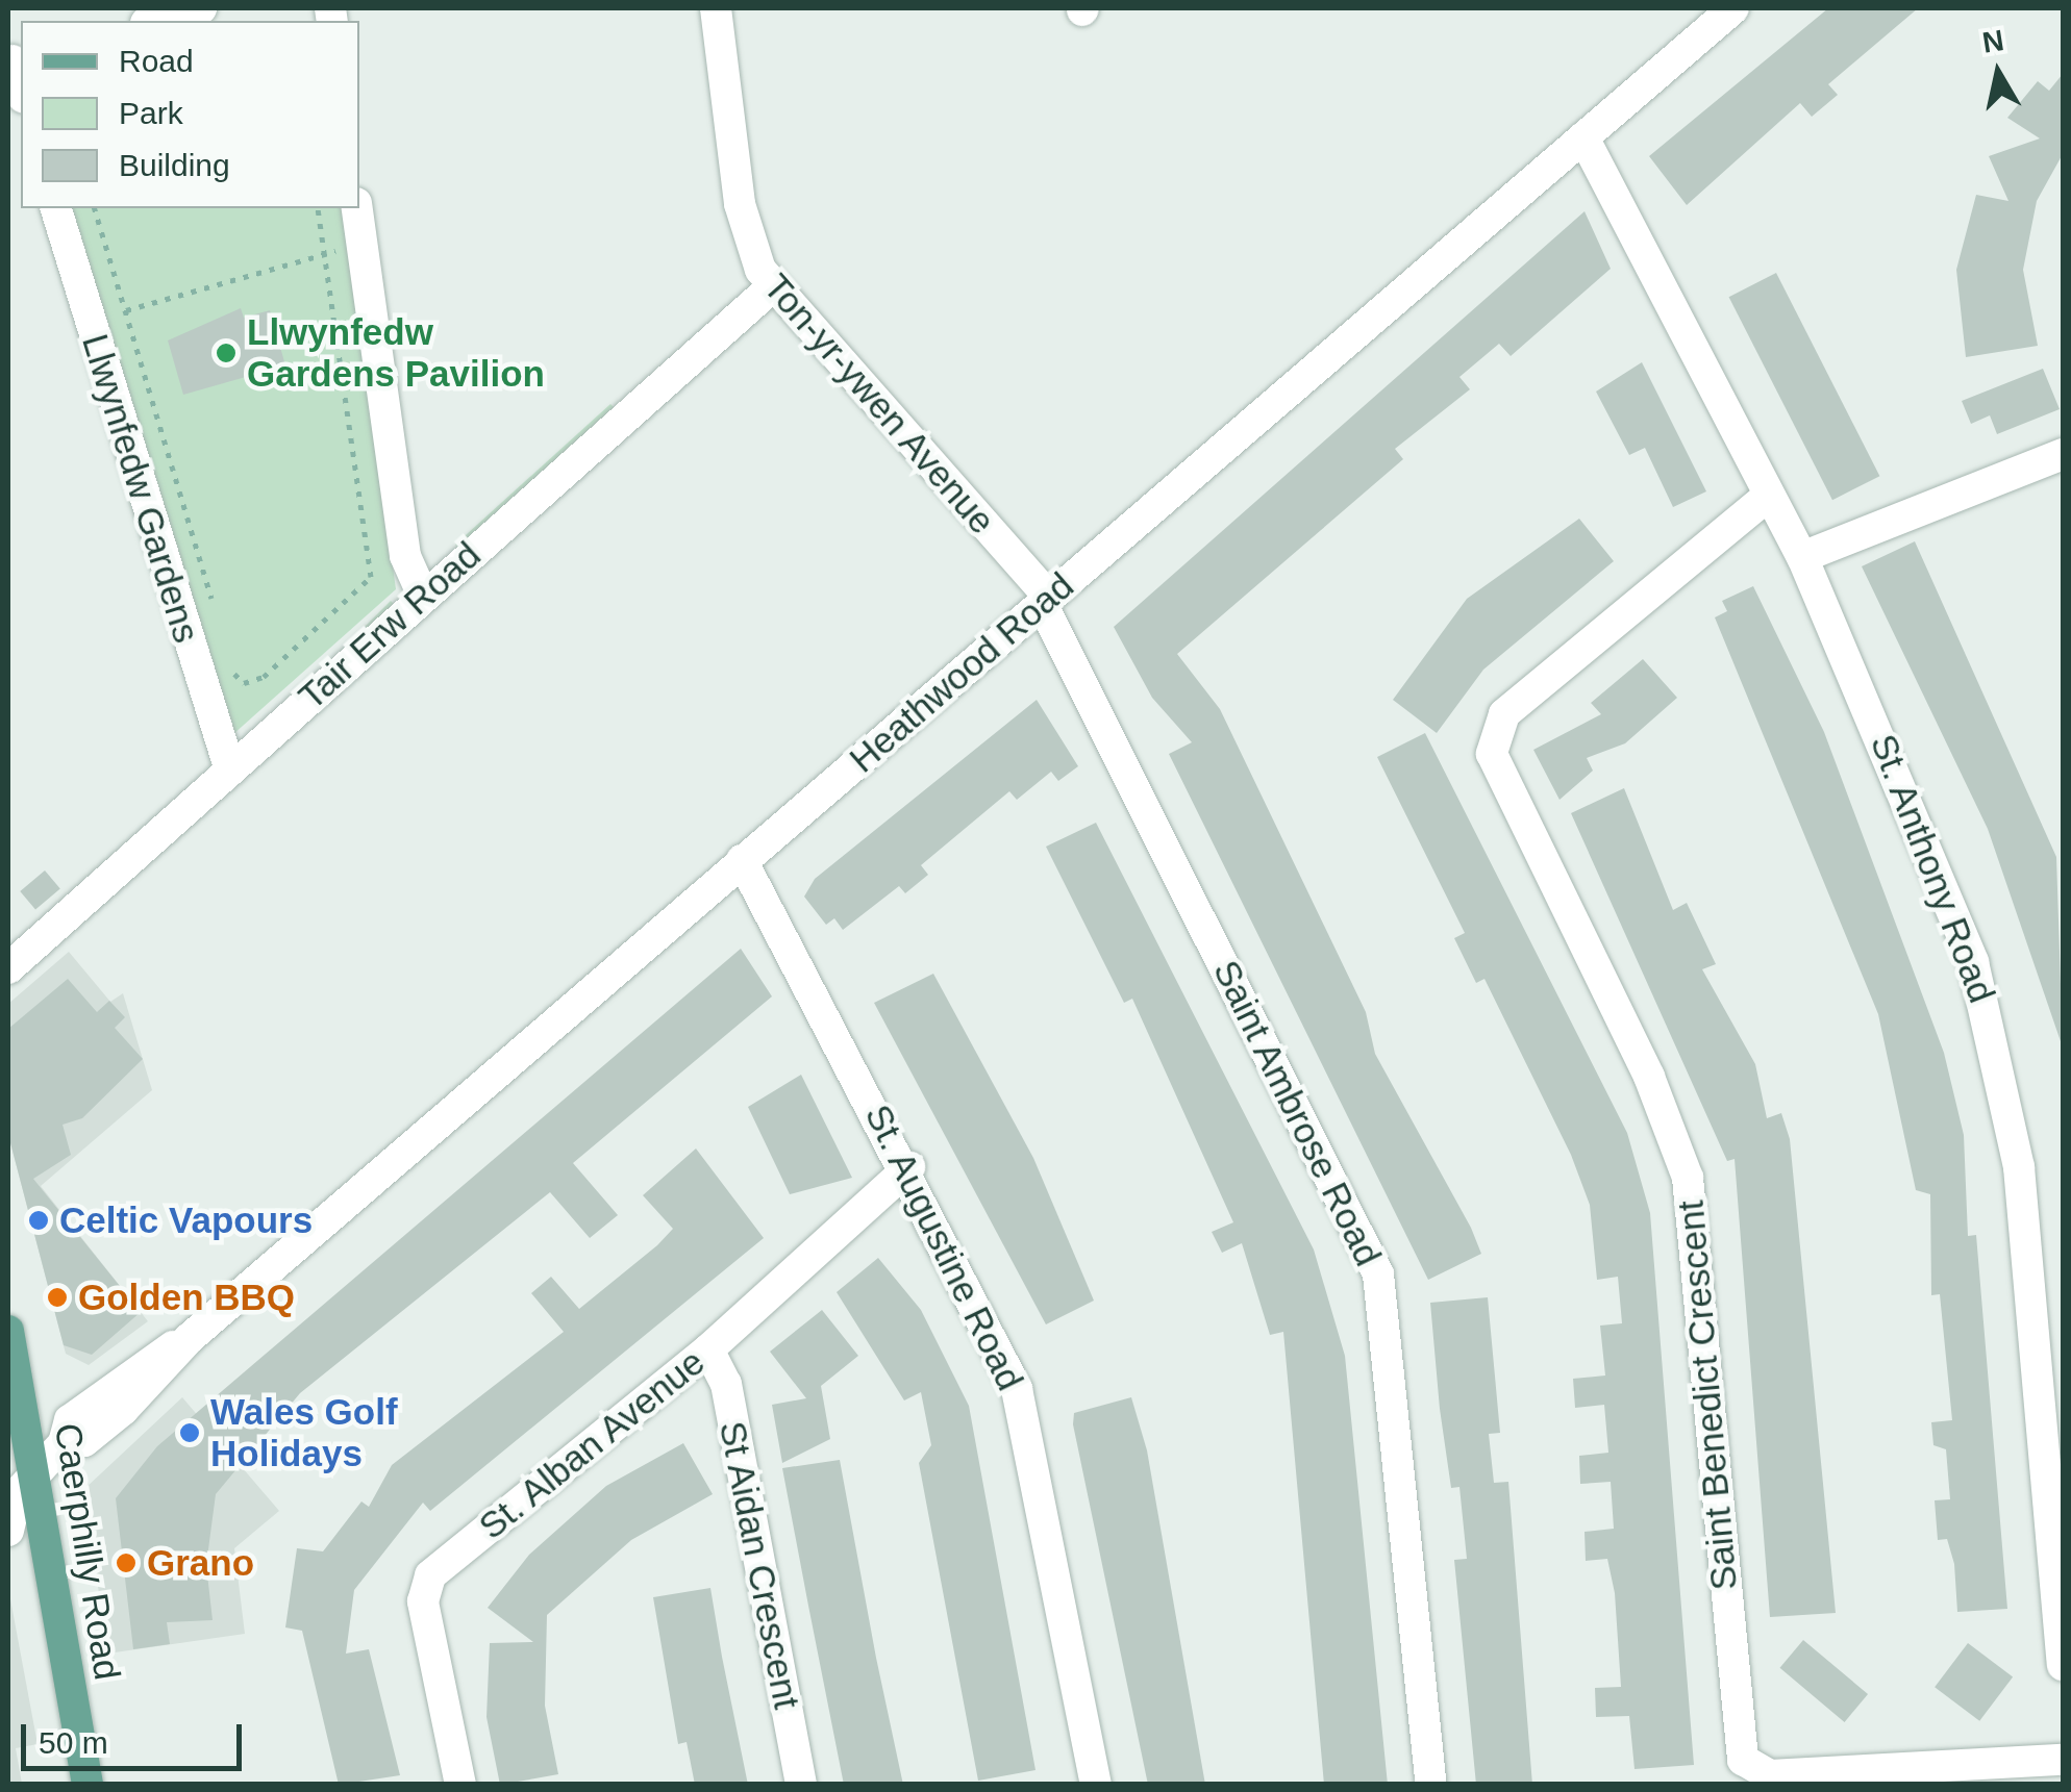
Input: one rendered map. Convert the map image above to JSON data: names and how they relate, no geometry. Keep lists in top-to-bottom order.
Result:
{
  "streets": {
    "main road": ["Caerphilly Road"],
    "street": [
      "Ton-yr-ywen Avenue",
      "Llwynfedw Gardens",
      "Tair Erw Road",
      "Heathwood Road",
      "St. Anthony Road",
      "Saint Ambrose Road",
      "St. Augustine Road",
      "Saint Benedict Crescent",
      "St. Alban Avenue",
      "St Aidan Crescent"
    ]
  },
  "crossings": [
    ["Ton-yr-ywen Avenue", "Tair Erw Road"],
    ["Ton-yr-ywen Avenue", "Heathwood Road"],
    ["Ton-yr-ywen Avenue", "Saint Ambrose Road"],
    ["Llwynfedw Gardens", "Tair Erw Road"],
    ["Heathwood Road", "St. Anthony Road"],
    ["Heathwood Road", "Saint Ambrose Road"],
    ["Heathwood Road", "St. Augustine Road"],
    ["Heathwood Road", "Caerphilly Road"],
    ["St. Anthony Road", "Saint Benedict Crescent"],
    ["St. Augustine Road", "St. Alban Avenue"],
    ["St. Alban Avenue", "St Aidan Crescent"]
  ],
  "places": [
    "Llwynfedw Gardens Pavilion",
    "Celtic Vapours",
    "Golden BBQ",
    "Wales Golf Holidays",
    "Grano"
  ],
  "legend": ["Road", "Park", "Building"],
  "scale_bar": "50 m",
  "north": "top"
}
